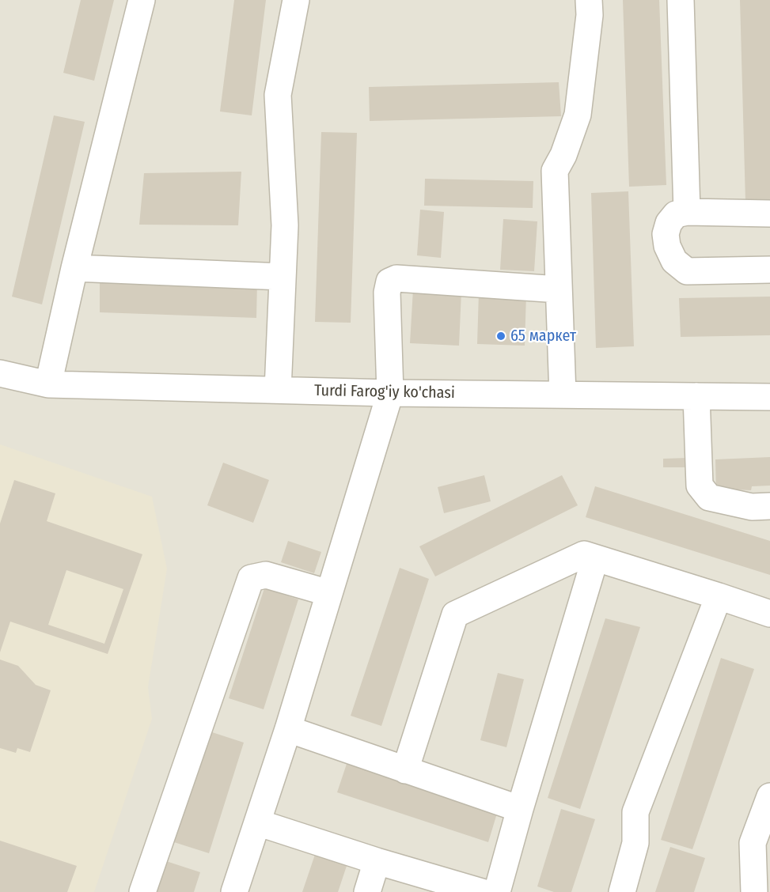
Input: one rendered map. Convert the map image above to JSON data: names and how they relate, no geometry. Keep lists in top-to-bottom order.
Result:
{
  "streets": {
    "street": ["Turdi Farog'iy ko'chasi"]
  },
  "places": ["65 маркет"]
}
